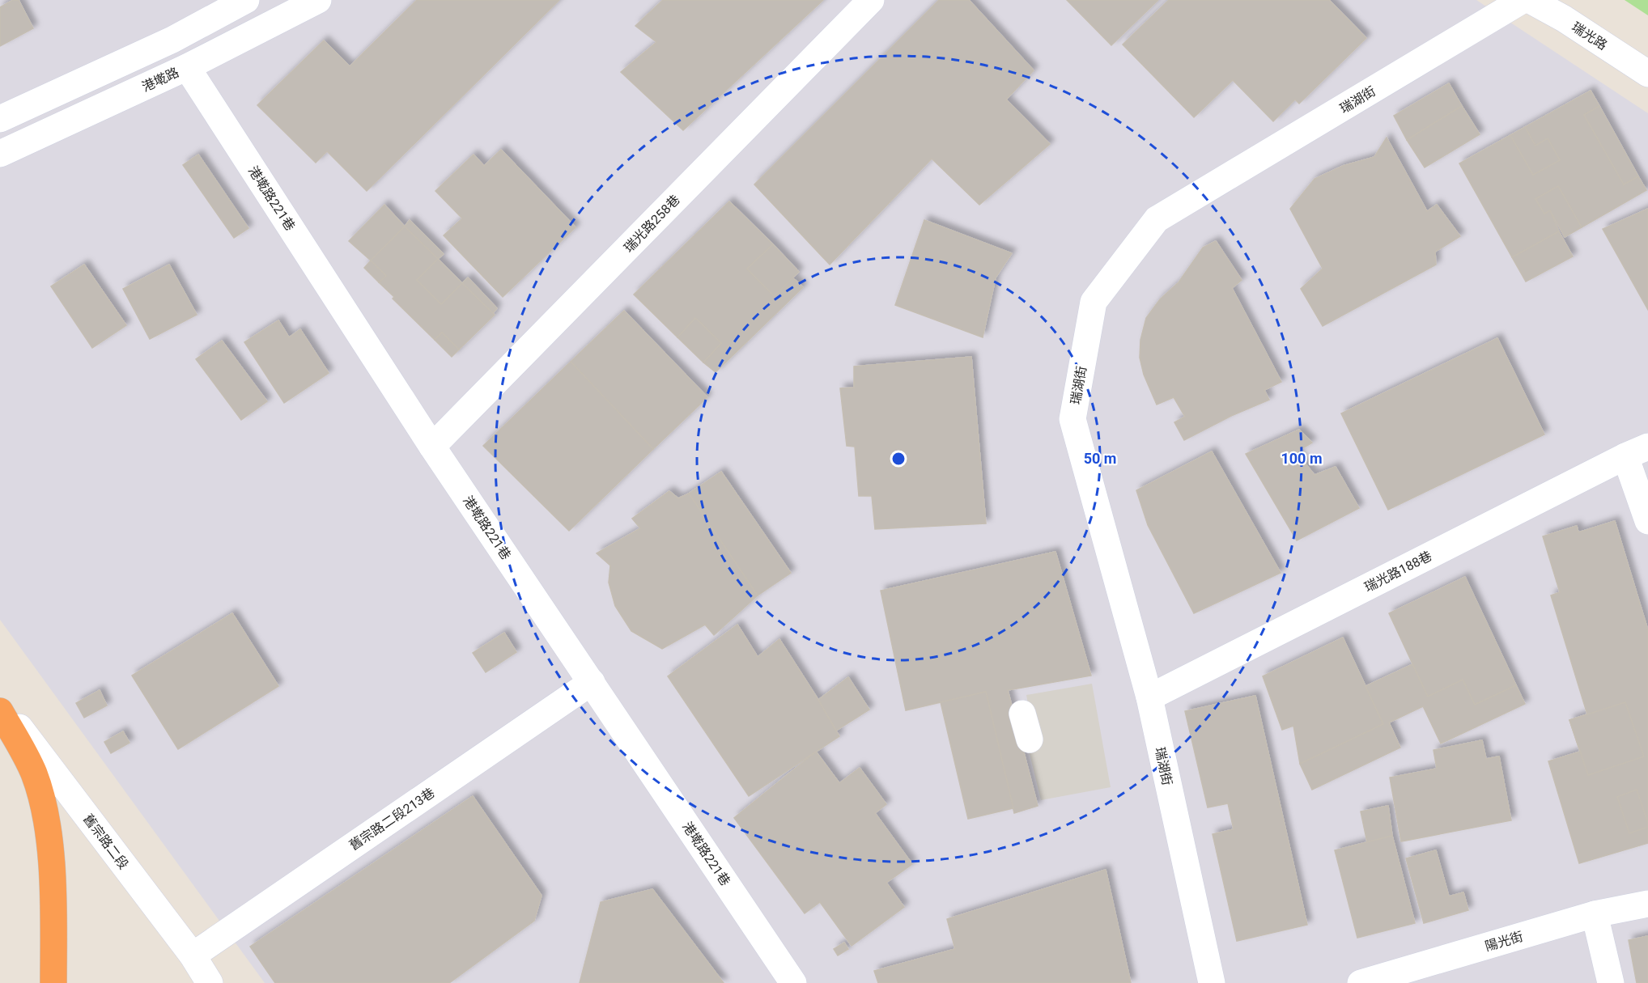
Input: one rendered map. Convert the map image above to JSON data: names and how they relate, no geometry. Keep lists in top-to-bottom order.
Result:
{
  "streets": {
    "street": [
      "瑞光路",
      "港墘路",
      "瑞湖街",
      "港墘路221巷",
      "瑞光路258巷",
      "瑞光路188巷",
      "舊宗路二段213巷",
      "舊宗路二段",
      "陽光街"
    ]
  },
  "crossings": [
    ["港墘路", "港墘路221巷"],
    ["瑞湖街", "瑞光路188巷"],
    ["港墘路221巷", "瑞光路258巷"],
    ["港墘路221巷", "舊宗路二段213巷"],
    ["舊宗路二段213巷", "舊宗路二段"]
  ],
  "rings": ["50 m", "100 m"]
}
